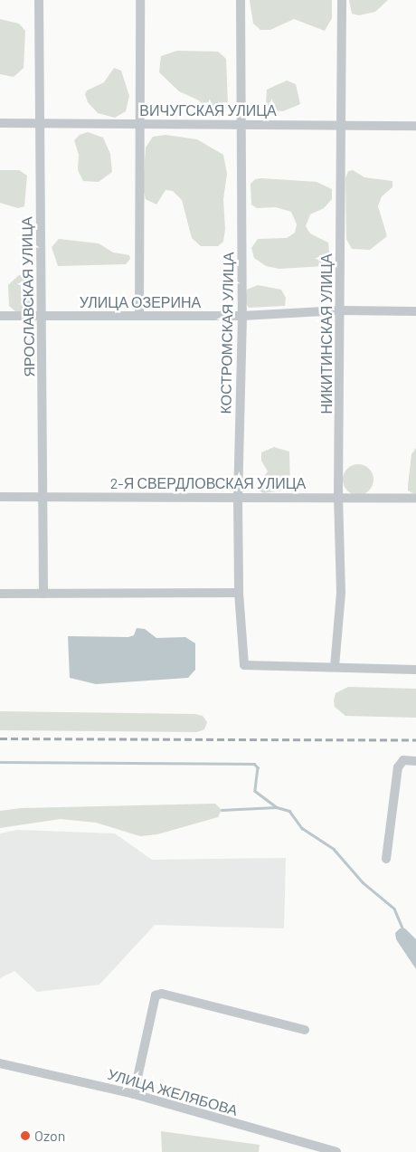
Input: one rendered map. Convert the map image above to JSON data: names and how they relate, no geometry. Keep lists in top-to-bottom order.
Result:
{
  "streets": {
    "street": [
      "ВИЧУГСКАЯ УЛИЦА",
      "ЯРОСЛАВСКАЯ УЛИЦА",
      "УЛИЦА ОЗЕРИНА",
      "КОСТРОМСКАЯ УЛИЦА",
      "НИКИТИНСКАЯ УЛИЦА",
      "2-Я СВЕРДЛОВСКАЯ УЛИЦА",
      "УЛИЦА ЖЕЛЯБОВА"
    ]
  },
  "crossings": [
    ["ВИЧУГСКАЯ УЛИЦА", "ЯРОСЛАВСКАЯ УЛИЦА"],
    ["ВИЧУГСКАЯ УЛИЦА", "КОСТРОМСКАЯ УЛИЦА"],
    ["ВИЧУГСКАЯ УЛИЦА", "НИКИТИНСКАЯ УЛИЦА"],
    ["ЯРОСЛАВСКАЯ УЛИЦА", "УЛИЦА ОЗЕРИНА"],
    ["ЯРОСЛАВСКАЯ УЛИЦА", "2-Я СВЕРДЛОВСКАЯ УЛИЦА"],
    ["УЛИЦА ОЗЕРИНА", "КОСТРОМСКАЯ УЛИЦА"],
    ["УЛИЦА ОЗЕРИНА", "НИКИТИНСКАЯ УЛИЦА"],
    ["КОСТРОМСКАЯ УЛИЦА", "НИКИТИНСКАЯ УЛИЦА"],
    ["КОСТРОМСКАЯ УЛИЦА", "2-Я СВЕРДЛОВСКАЯ УЛИЦА"],
    ["НИКИТИНСКАЯ УЛИЦА", "2-Я СВЕРДЛОВСКАЯ УЛИЦА"]
  ],
  "places": ["Ozon"]
}
